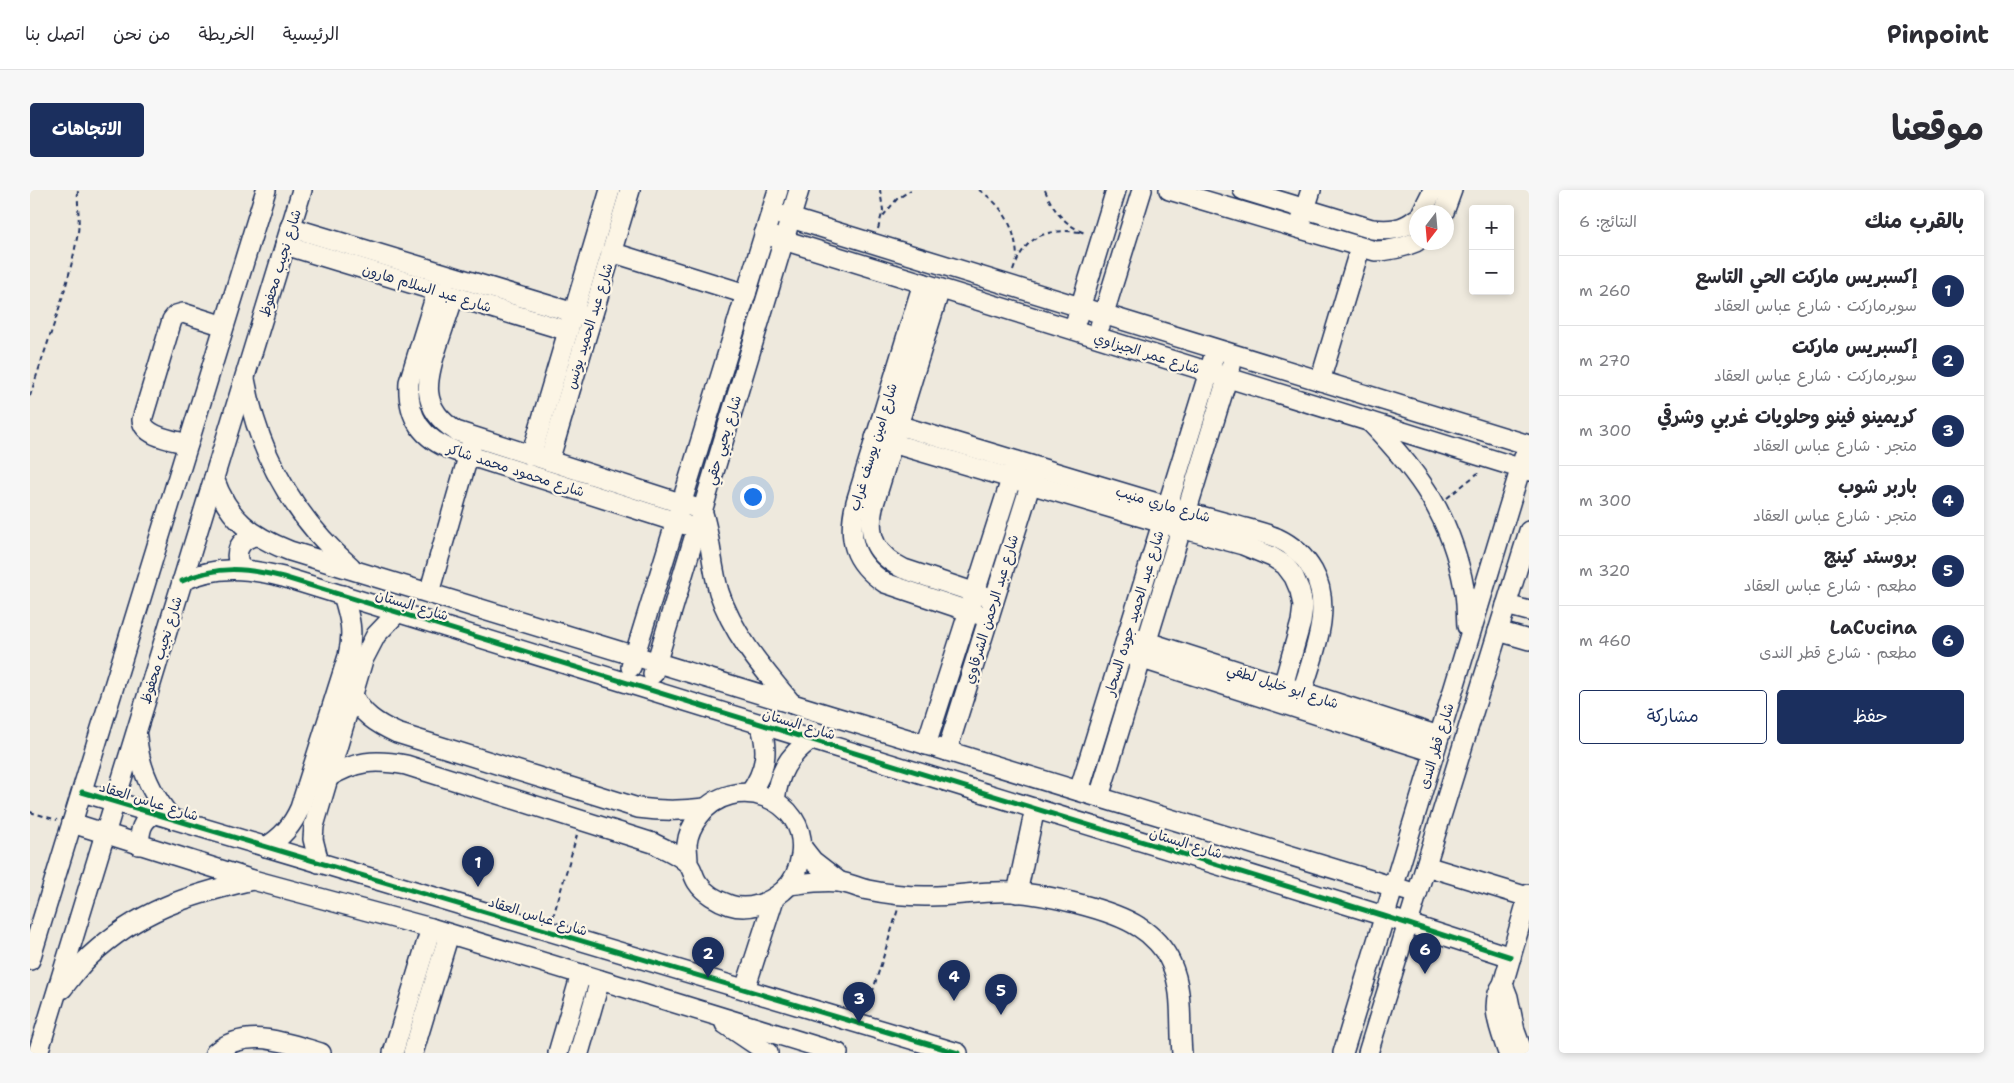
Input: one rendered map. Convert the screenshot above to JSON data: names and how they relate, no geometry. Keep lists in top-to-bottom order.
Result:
{
  "streets": {
    "street": [
      "شارع نجيب محفوظ",
      "شارع عبد السلام هارون",
      "شارع عبد الحميد يونس",
      "شارع عمر الجيزاوي",
      "شارع يحيي حقي",
      "شارع امين يوسف غراب",
      "شارع محمود محمد شاكر",
      "شارع ماري منيب",
      "شارع البستان",
      "شارع عبد الرحمن الشرقاوي",
      "شارع عبد الحميد جوده السحار",
      "شارع ابو خليل لطفي",
      "شارع قطر الندى",
      "شارع عباس العقاد"
    ]
  },
  "crossings": [
    ["شارع نجيب محفوظ", "شارع عبد السلام هارون"],
    ["شارع نجيب محفوظ", "شارع البستان"],
    ["شارع نجيب محفوظ", "شارع عباس العقاد"],
    ["شارع عبد السلام هارون", "شارع عبد الحميد يونس"],
    ["شارع عبد السلام هارون", "شارع محمود محمد شاكر"],
    ["شارع عبد الحميد يونس", "شارع محمود محمد شاكر"],
    ["شارع عمر الجيزاوي", "شارع يحيي حقي"],
    ["شارع عمر الجيزاوي", "شارع امين يوسف غراب"],
    ["شارع عمر الجيزاوي", "شارع عبد الحميد جوده السحار"],
    ["شارع عمر الجيزاوي", "شارع قطر الندى"],
    ["شارع يحيي حقي", "شارع محمود محمد شاكر"],
    ["شارع يحيي حقي", "شارع البستان"],
    ["شارع امين يوسف غراب", "شارع ماري منيب"],
    ["شارع امين يوسف غراب", "شارع عبد الرحمن الشرقاوي"],
    ["شارع ماري منيب", "شارع عبد الرحمن الشرقاوي"],
    ["شارع ماري منيب", "شارع عبد الحميد جوده السحار"],
    ["شارع ماري منيب", "شارع ابو خليل لطفي"],
    ["شارع البستان", "شارع عبد الرحمن الشرقاوي"],
    ["شارع البستان", "شارع عبد الحميد جوده السحار"],
    ["شارع البستان", "شارع قطر الندى"],
    ["شارع عبد الحميد جوده السحار", "شارع ابو خليل لطفي"],
    ["شارع ابو خليل لطفي", "شارع قطر الندى"]
  ],
  "north": "bottom",
  "page": {
    "header": "Pinpoint",
    "nav": [
      "الرئيسية",
      "الخريطة",
      "من نحن",
      "اتصل بنا"
    ],
    "title": "موقعنا",
    "buttons": [
      "الاتجاهات",
      ["حفظ", "مشاركة"]
    ],
    "heading": ["بالقرب منك", "النتائج: 6"],
    "map_buttons": ["+", "−"],
    "list": [
      {
        "mark": "1",
        "name": "إكسبريس ماركت الحي التاسع",
        "note": "سوبرماركت · شارع عباس العقاد",
        "value": "260 m"
      },
      {
        "mark": "2",
        "name": "إكسبريس ماركت",
        "note": "سوبرماركت · شارع عباس العقاد",
        "value": "270 m"
      },
      {
        "mark": "3",
        "name": "كريمينو فينو وحلويات غربي وشرقي",
        "note": "متجر · شارع عباس العقاد",
        "value": "300 m"
      },
      {
        "mark": "4",
        "name": "باربر شوب",
        "note": "متجر · شارع عباس العقاد",
        "value": "300 m"
      },
      {
        "mark": "5",
        "name": "بروستد كينج",
        "note": "مطعم · شارع عباس العقاد",
        "value": "320 m"
      },
      {
        "mark": "6",
        "name": "LaCucina",
        "note": "مطعم · شارع قطر الندى",
        "value": "460 m"
      }
    ],
    "pins": [
      "1",
      "6",
      "2",
      "4",
      "5",
      "3"
    ]
  }
}
